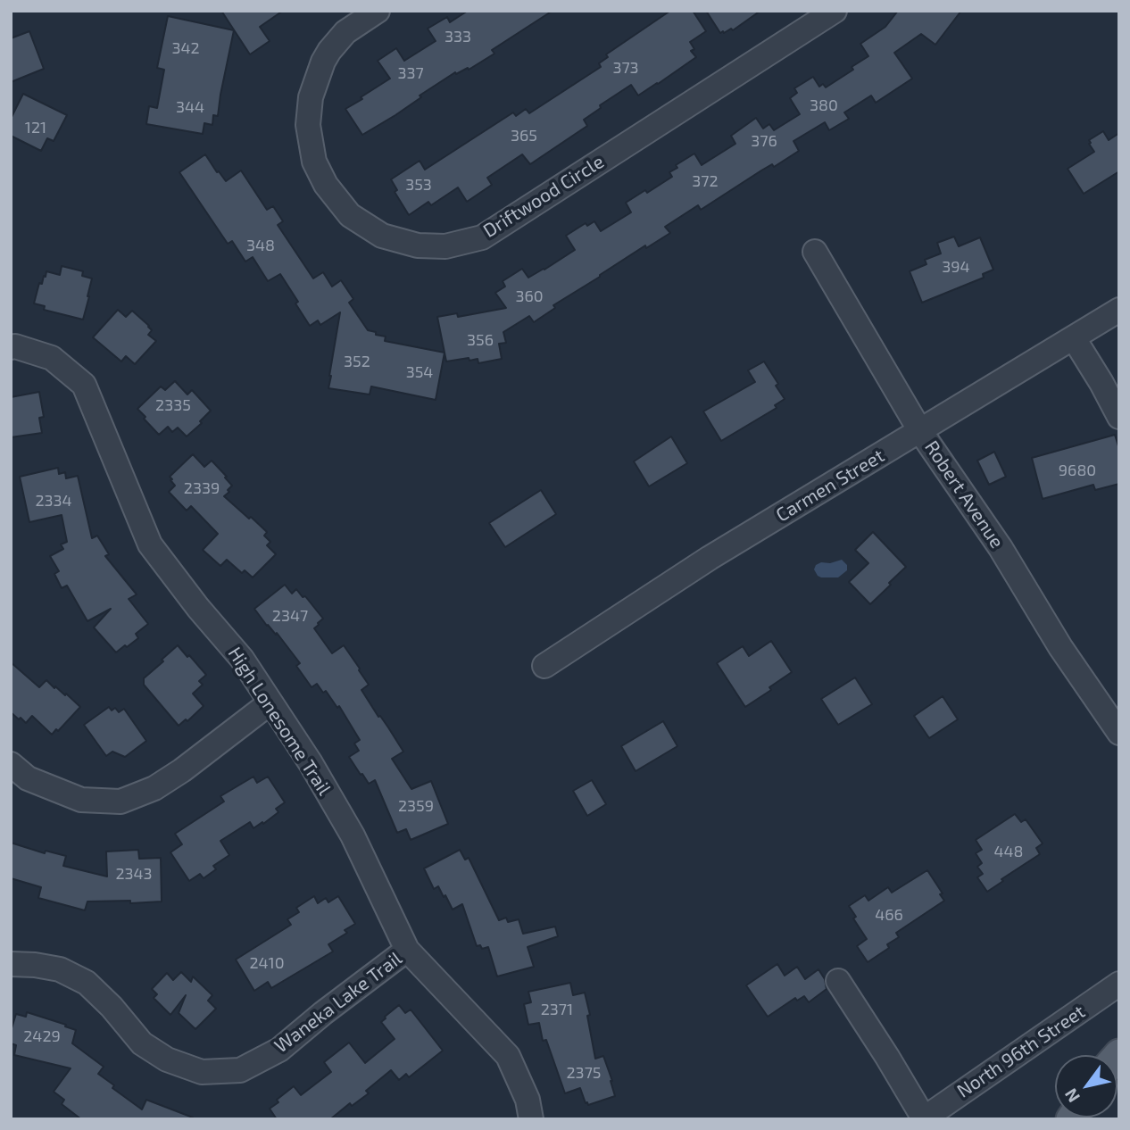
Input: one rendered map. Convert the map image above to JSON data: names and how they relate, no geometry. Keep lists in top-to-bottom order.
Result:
{
  "streets": {
    "street": [
      "Driftwood Circle",
      "Carmen Street",
      "Robert Avenue",
      "High Lonesome Trail",
      "Waneka Lake Trail",
      "North 96th Street"
    ]
  },
  "crossings": [
    ["Carmen Street", "Robert Avenue"],
    ["High Lonesome Trail", "Waneka Lake Trail"]
  ],
  "house_numbers": [
    "333",
    "342",
    "373",
    "337",
    "380",
    "344",
    "121",
    "365",
    "376",
    "372",
    "353",
    "348",
    "394",
    "360",
    "356",
    "352",
    "354",
    "2335",
    "9680",
    "2339",
    "2334",
    "2347",
    "2359",
    "448",
    "2343",
    "466",
    "2410",
    "2371",
    "2429",
    "2375"
  ],
  "north": "bottom left"
}
